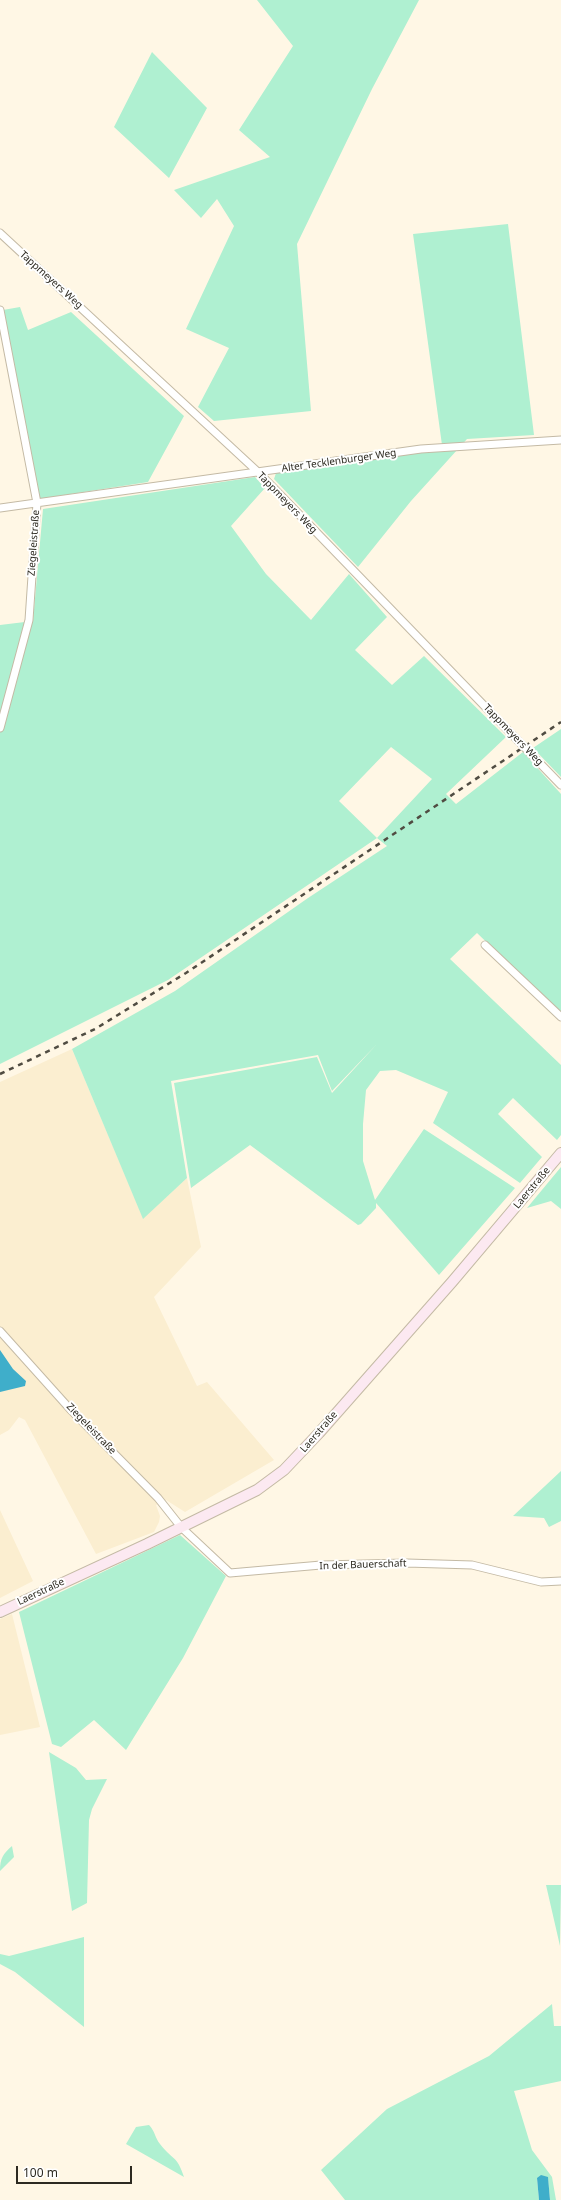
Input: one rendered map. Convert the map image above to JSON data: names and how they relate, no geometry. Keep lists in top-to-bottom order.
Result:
{
  "streets": {
    "main road": ["Laerstraße"],
    "street": [
      "Tappmeyers Weg",
      "Alter Tecklenburger Weg",
      "Ziegeleistraße",
      "In der Bauerschaft"
    ]
  },
  "crossings": [
    ["Tappmeyers Weg", "Alter Tecklenburger Weg"],
    ["Alter Tecklenburger Weg", "Ziegeleistraße"],
    ["Ziegeleistraße", "Laerstraße"],
    ["Ziegeleistraße", "In der Bauerschaft"],
    ["Laerstraße", "In der Bauerschaft"]
  ],
  "scale_bar": "100 m"
}
